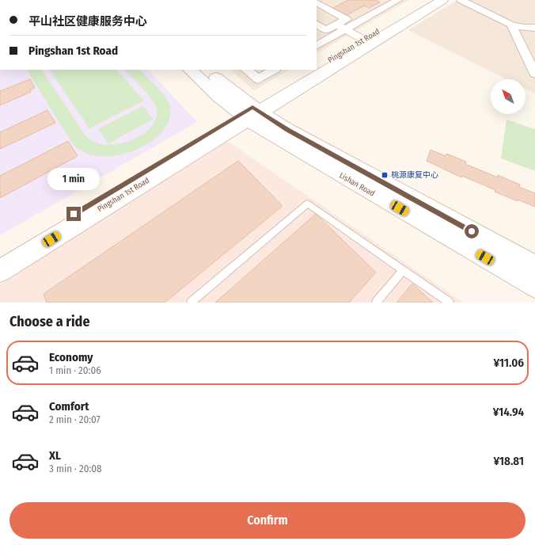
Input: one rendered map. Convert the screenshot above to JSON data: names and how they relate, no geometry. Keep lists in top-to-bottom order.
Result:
{
  "streets": {
    "street": ["Pingshan 1st Road", "Lishan Road"]
  },
  "crossings": [
    ["Pingshan 1st Road", "Lishan Road"]
  ],
  "places": {
    "transit": ["桃源康复中心"]
  },
  "north": "top left",
  "page": {
    "banner": ["平山社区健康服务中心", "Pingshan 1st Road"],
    "bubble": "1 min",
    "heading": "Choose a ride",
    "list": [
      {
        "name": "Economy",
        "note": "1 min · 20:06",
        "value": "¥11.06"
      },
      {
        "name": "Comfort",
        "note": "2 min · 20:07",
        "value": "¥14.94"
      },
      {
        "name": "XL",
        "note": "3 min · 20:08",
        "value": "¥18.81"
      }
    ],
    "buttons": "Confirm"
  }
}
